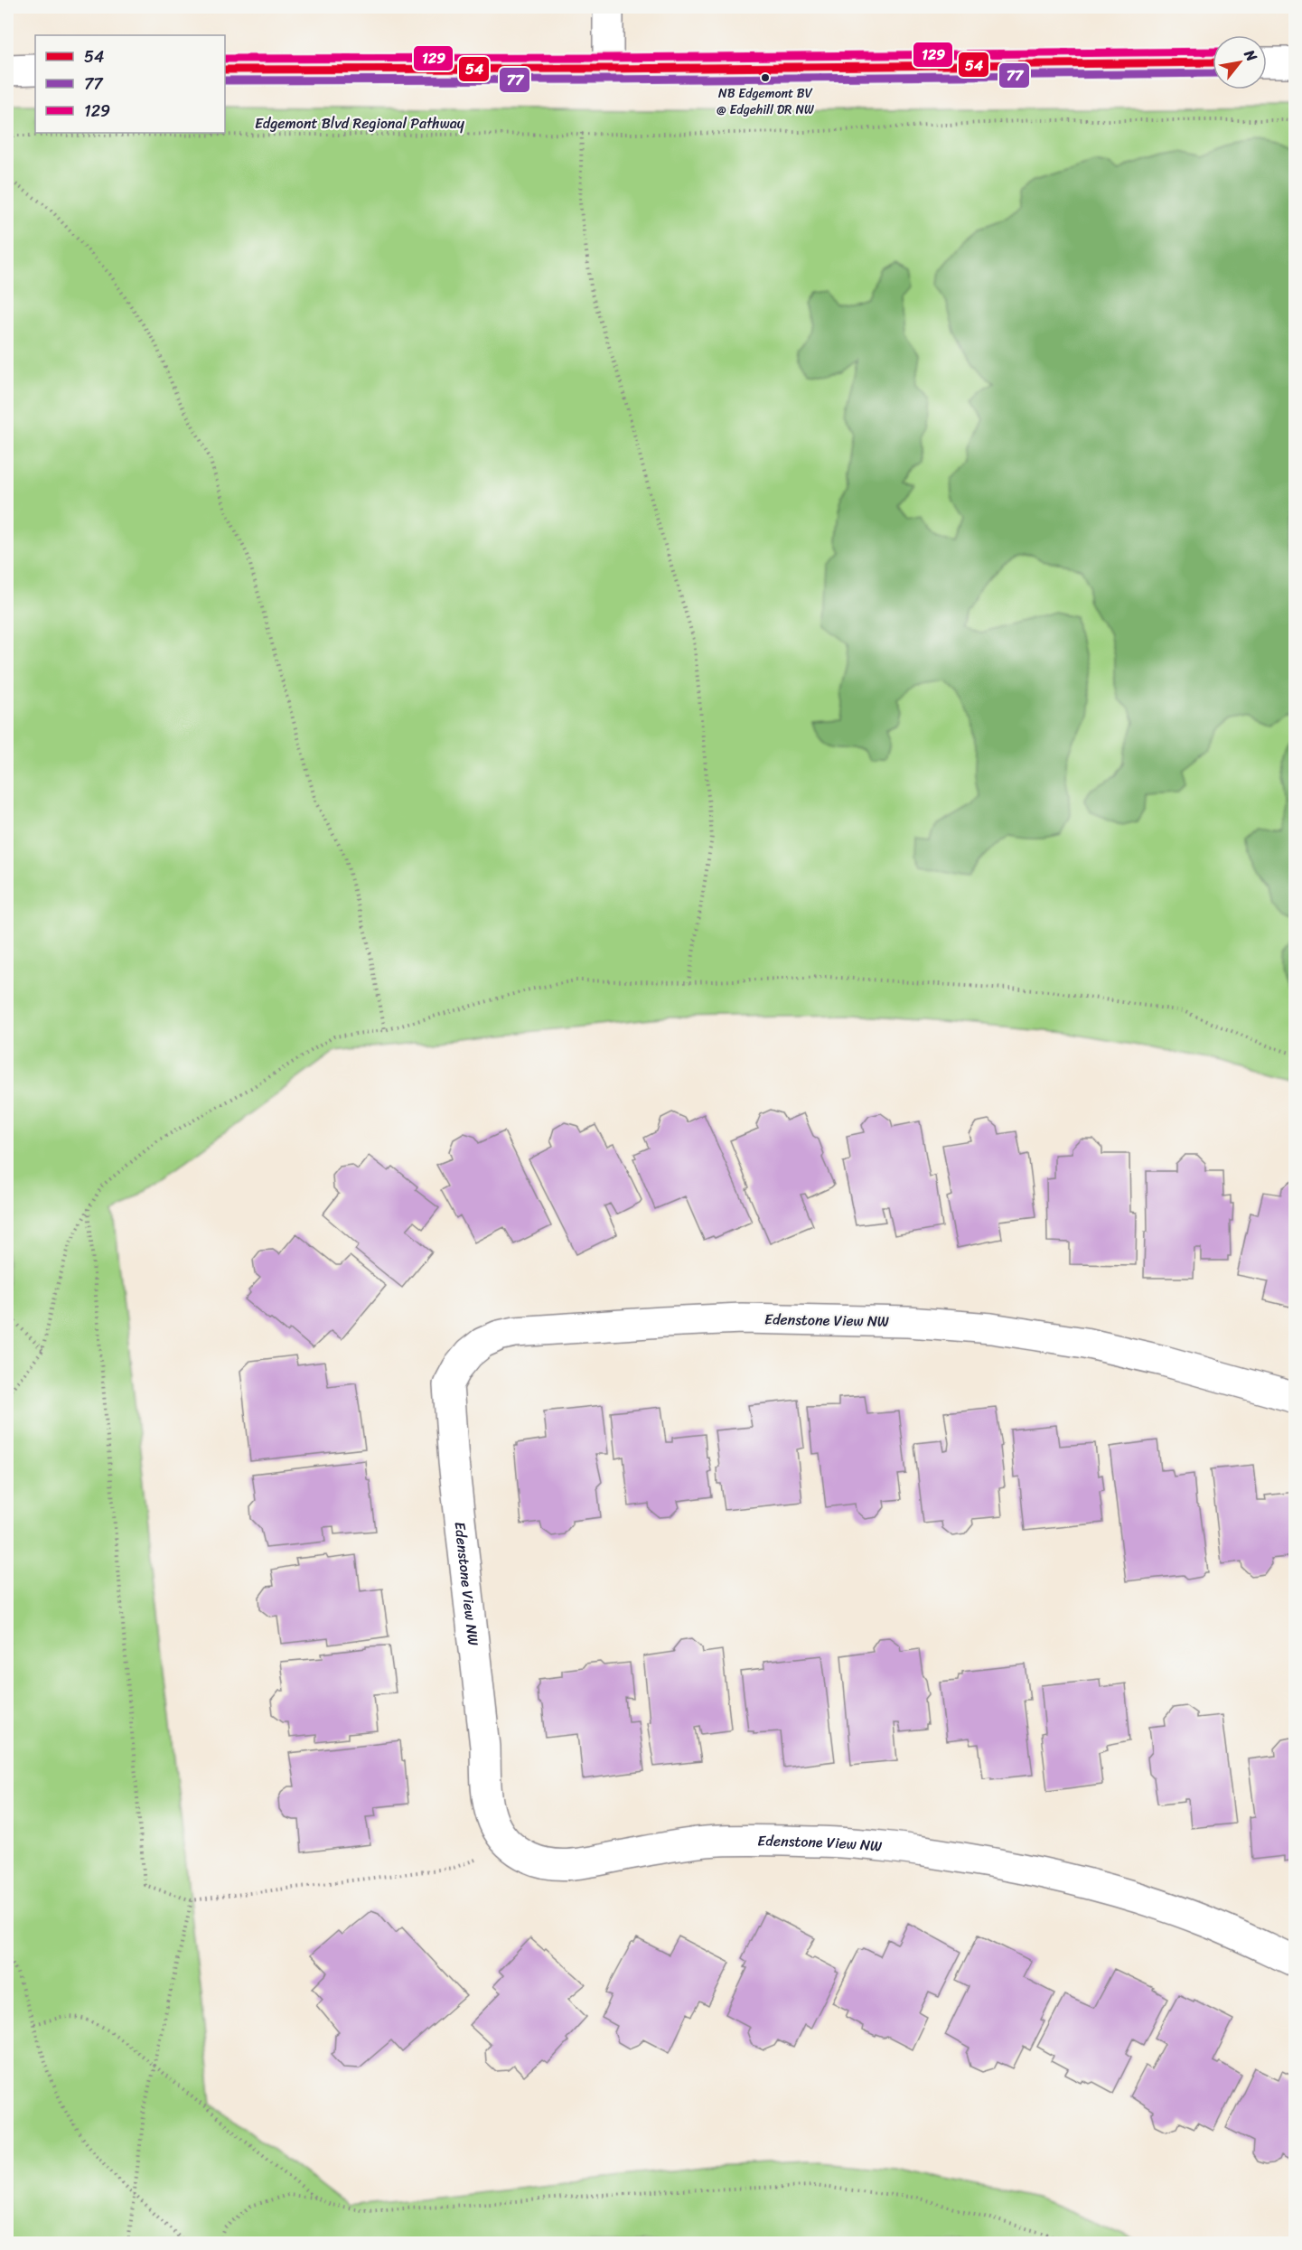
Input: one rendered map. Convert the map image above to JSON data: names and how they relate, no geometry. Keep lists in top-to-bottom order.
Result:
{
  "streets": {
    "street": ["Edenstone View NW"],
    "path": ["Edgemont Blvd Regional Pathway"]
  },
  "places": ["NB Edgemont BV @ Edgehill DR NW"],
  "lines": ["transit line 129", "transit line 54", "transit line 77"],
  "legend": ["54", "77", "129"],
  "north": "top right"
}
